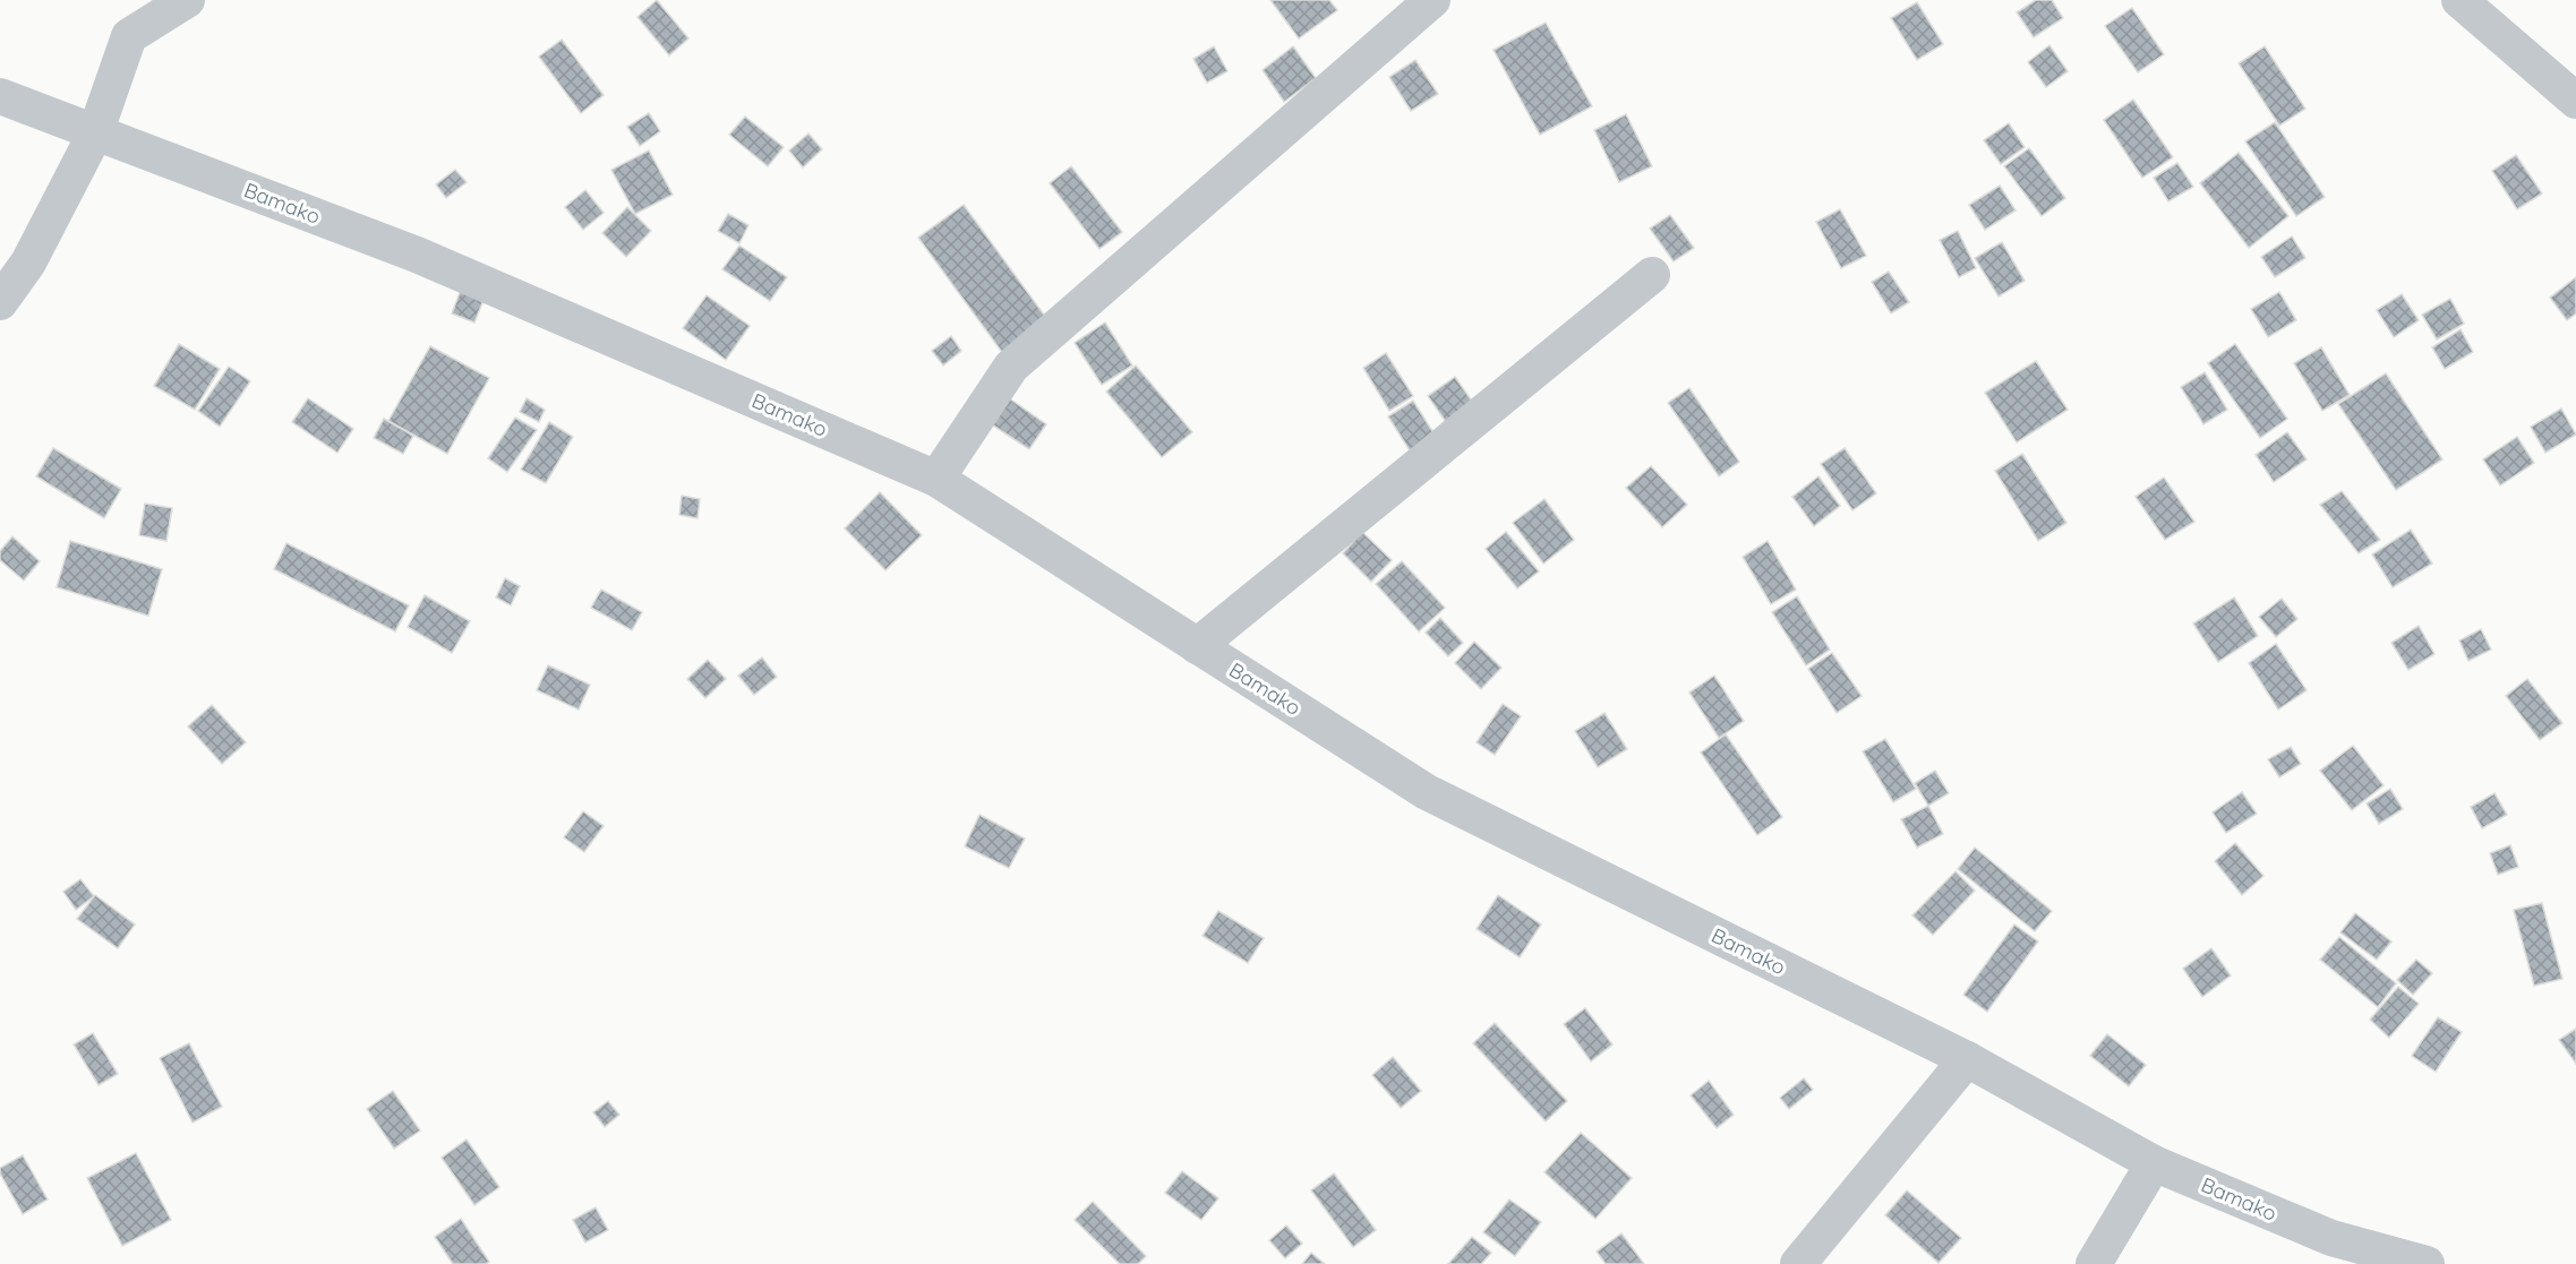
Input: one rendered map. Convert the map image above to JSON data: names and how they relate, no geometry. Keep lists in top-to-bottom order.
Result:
{
  "streets": {
    "street": ["Bamako"]
  }
}
